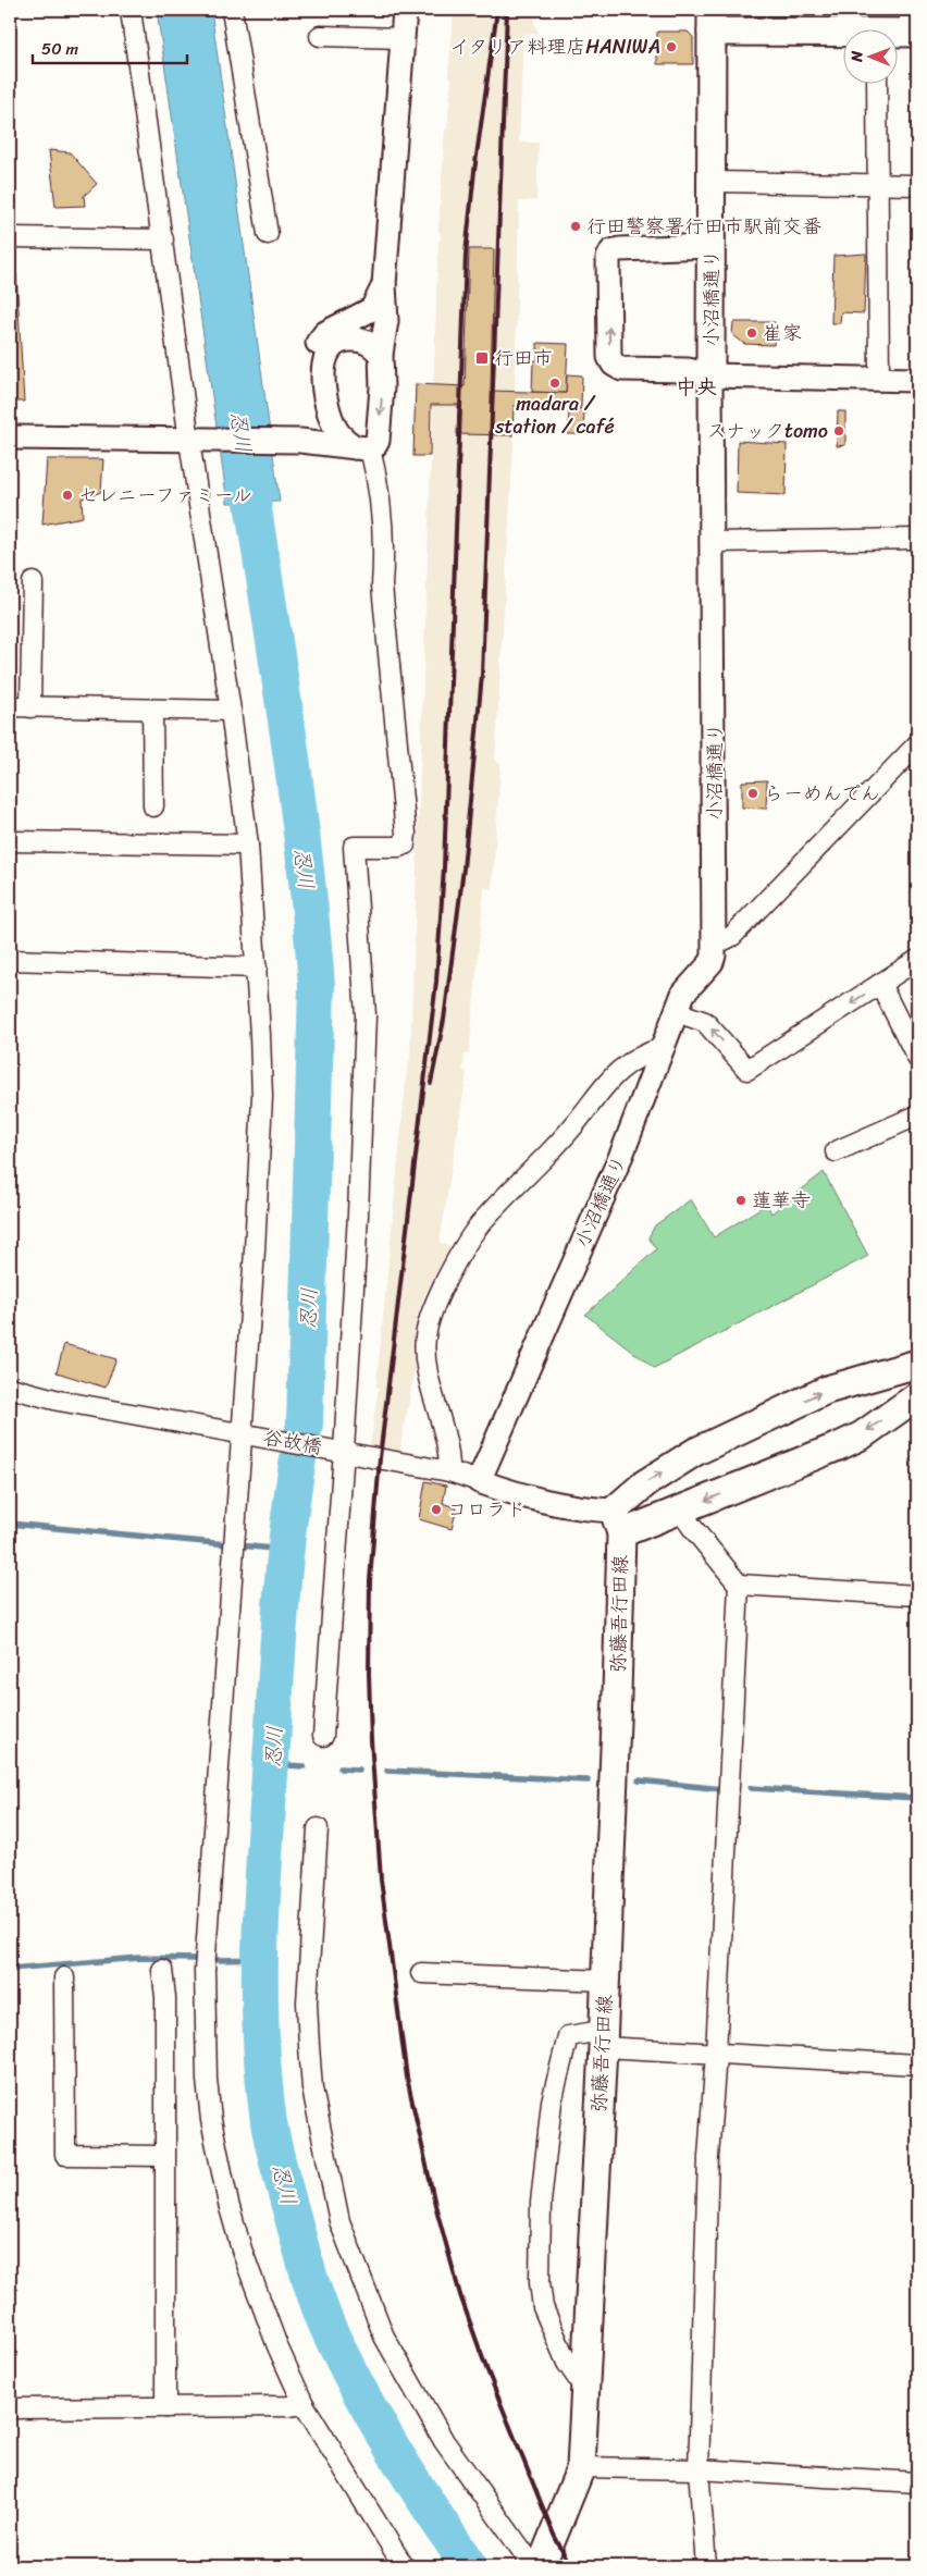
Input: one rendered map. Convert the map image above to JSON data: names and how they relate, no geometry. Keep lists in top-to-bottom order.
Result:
{
  "streets": {
    "main road": ["小沼橋通り", "弥藤吾行田線"],
    "street": ["谷故橋"]
  },
  "crossings": [
    ["小沼橋通り", "谷故橋"]
  ],
  "districts": ["中央"],
  "water": ["忍川"],
  "places": {
    "other": [
      "イタリア料理店HANIWA",
      "行田警察署行田市駅前交番",
      "崔家",
      "madara / station / café",
      "スナックtomo",
      "セレニーファミール",
      "らーめんでん",
      "蓮華寺",
      "コロラド"
    ],
    "transit": ["行田市"]
  },
  "scale_bar": "50 m",
  "north": "left"
}
